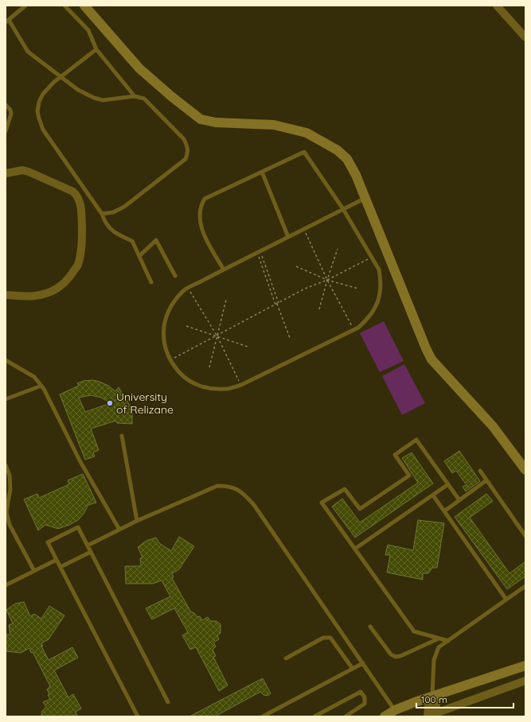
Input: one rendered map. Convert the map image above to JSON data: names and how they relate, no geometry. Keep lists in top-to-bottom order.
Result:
{
  "places": ["University of Relizane"],
  "scale_bar": "100 m"
}
